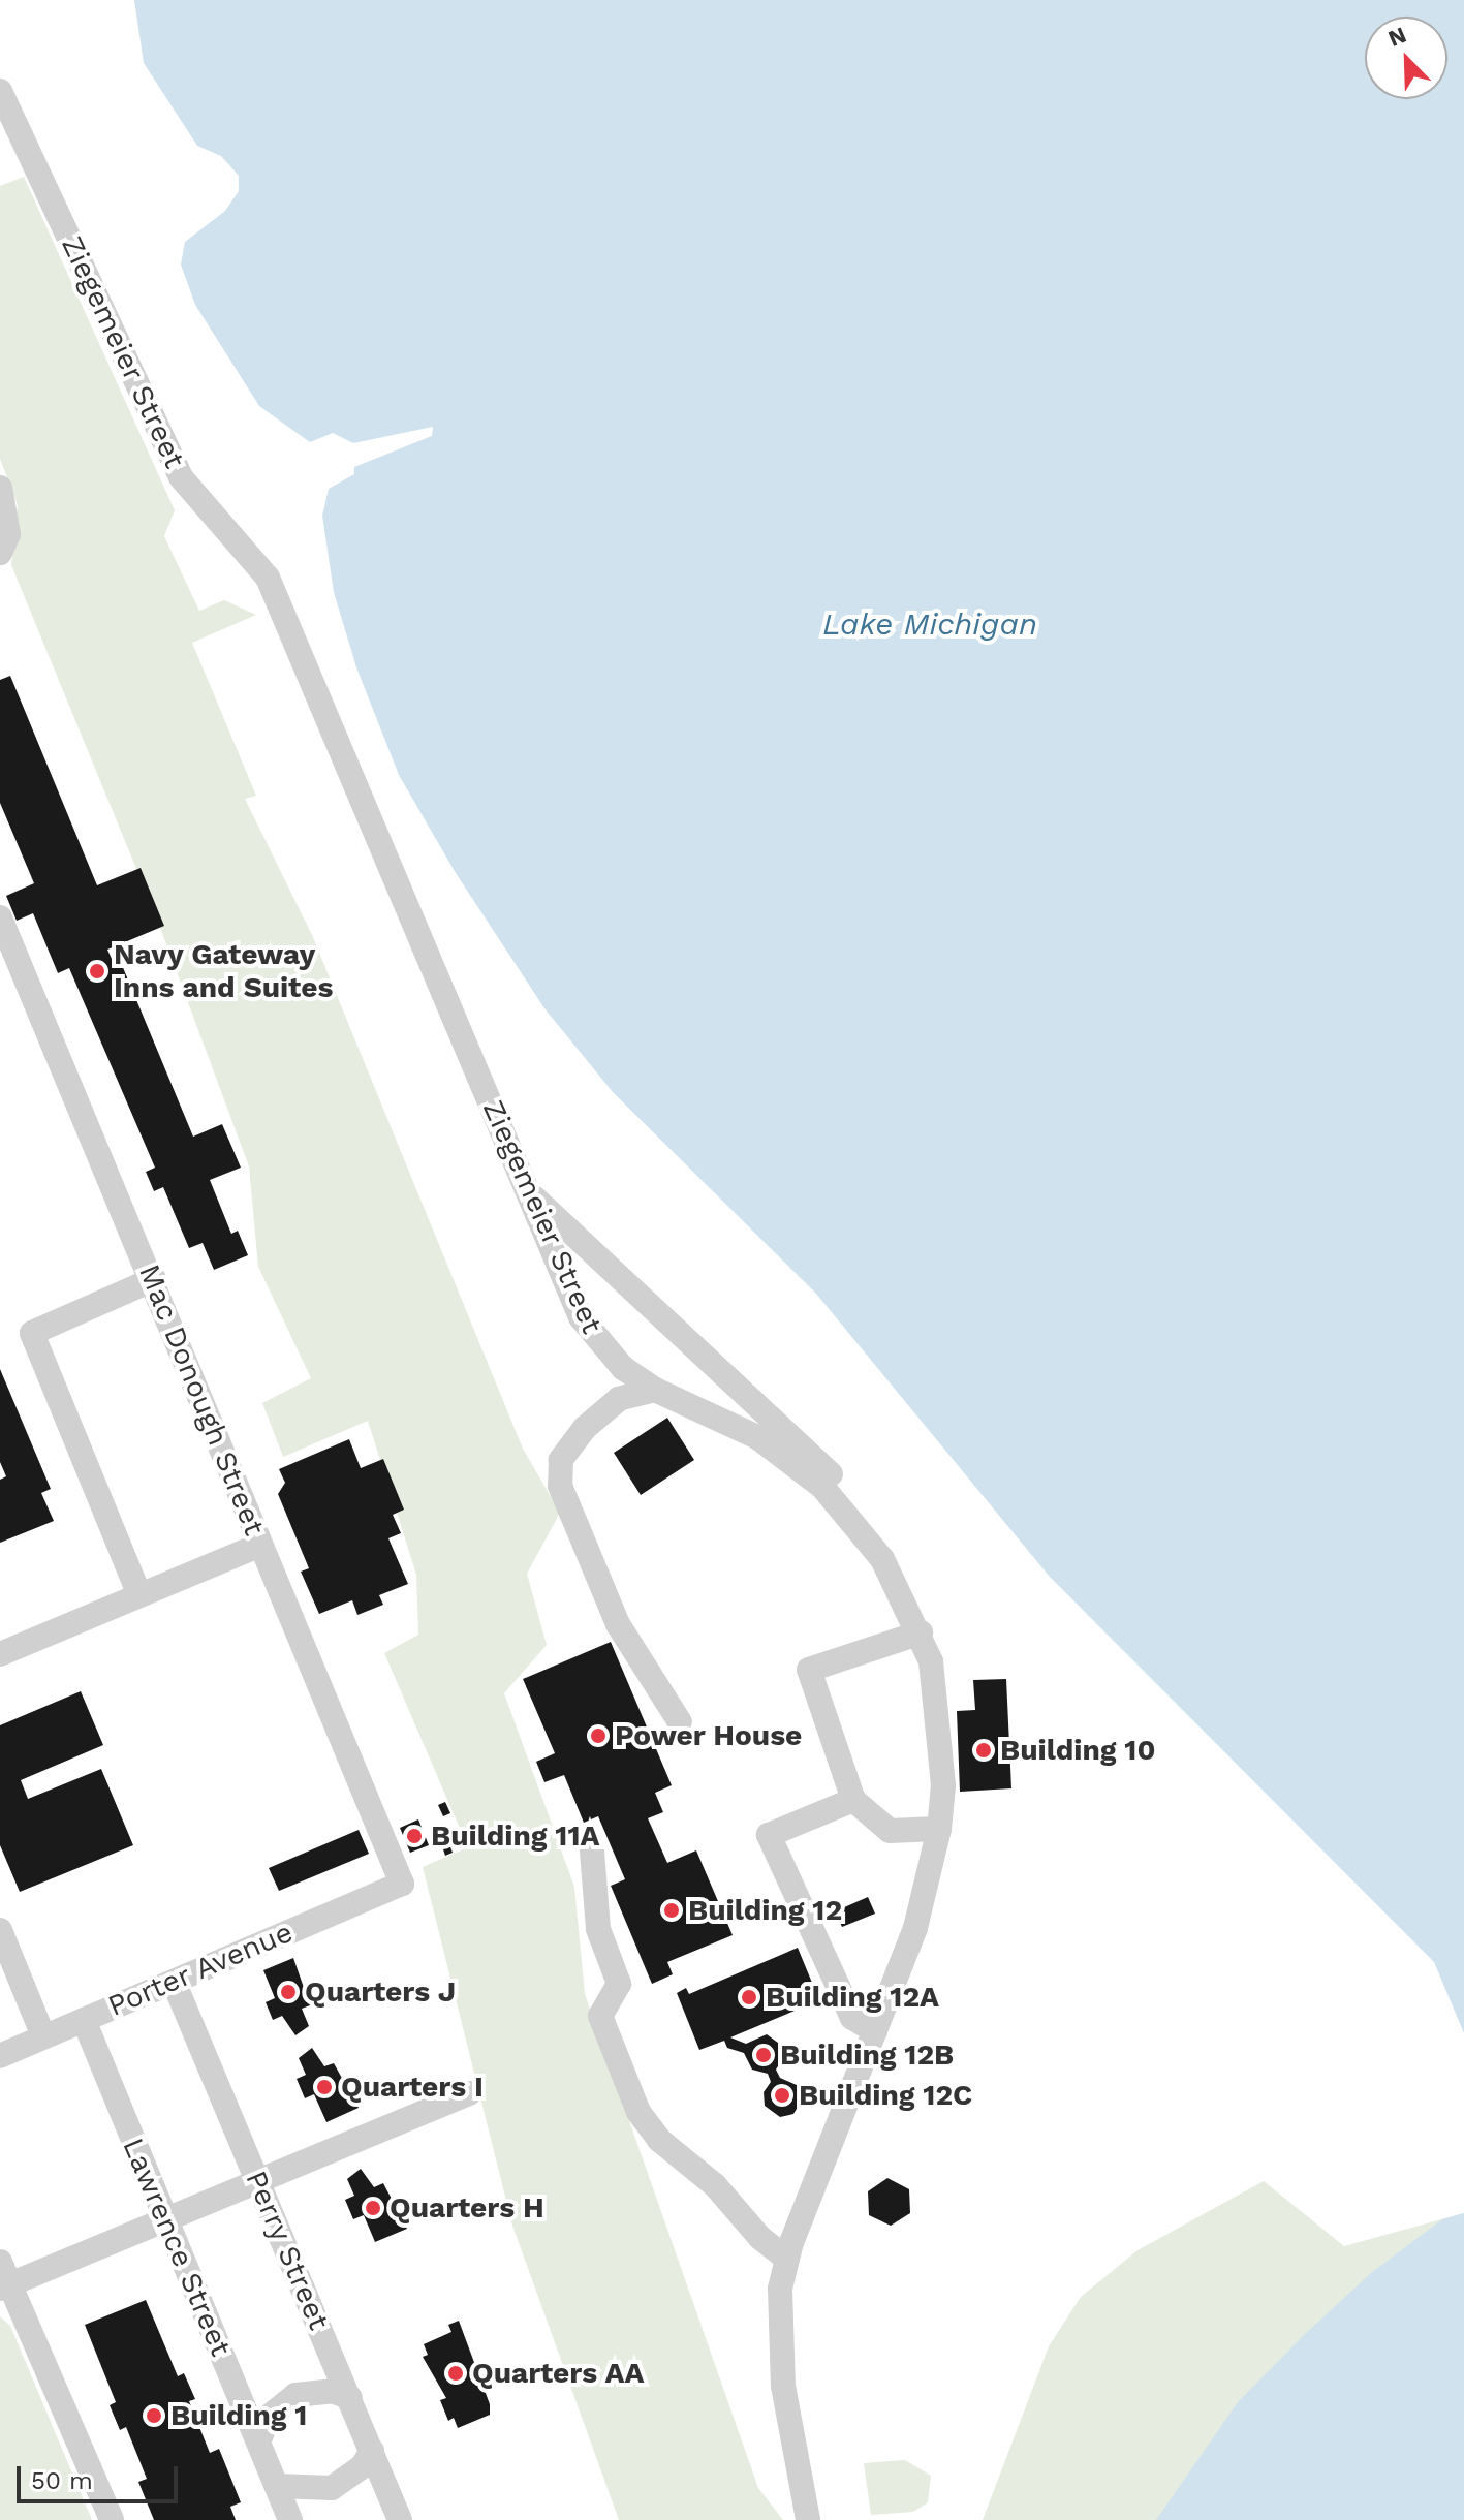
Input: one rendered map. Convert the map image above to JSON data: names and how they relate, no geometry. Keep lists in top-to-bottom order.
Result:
{
  "streets": {
    "street": [
      "Ziegemeier Street",
      "Mac Donough Street",
      "Porter Avenue",
      "Lawrence Street",
      "Perry Street"
    ]
  },
  "crossings": [
    ["Mac Donough Street", "Porter Avenue"],
    ["Porter Avenue", "Lawrence Street"],
    ["Porter Avenue", "Perry Street"],
    ["Lawrence Street", "Perry Street"]
  ],
  "water": ["Lake Michigan"],
  "places": [
    "Navy Gateway Inns and Suites",
    "Power House",
    "Building 10",
    "Building 11A",
    "Building 12",
    "Quarters J",
    "Building 12A",
    "Building 12B",
    "Quarters I",
    "Building 12C",
    "Quarters H",
    "Quarters AA",
    "Building 1"
  ],
  "scale_bar": "50 m",
  "north": "top left"
}
